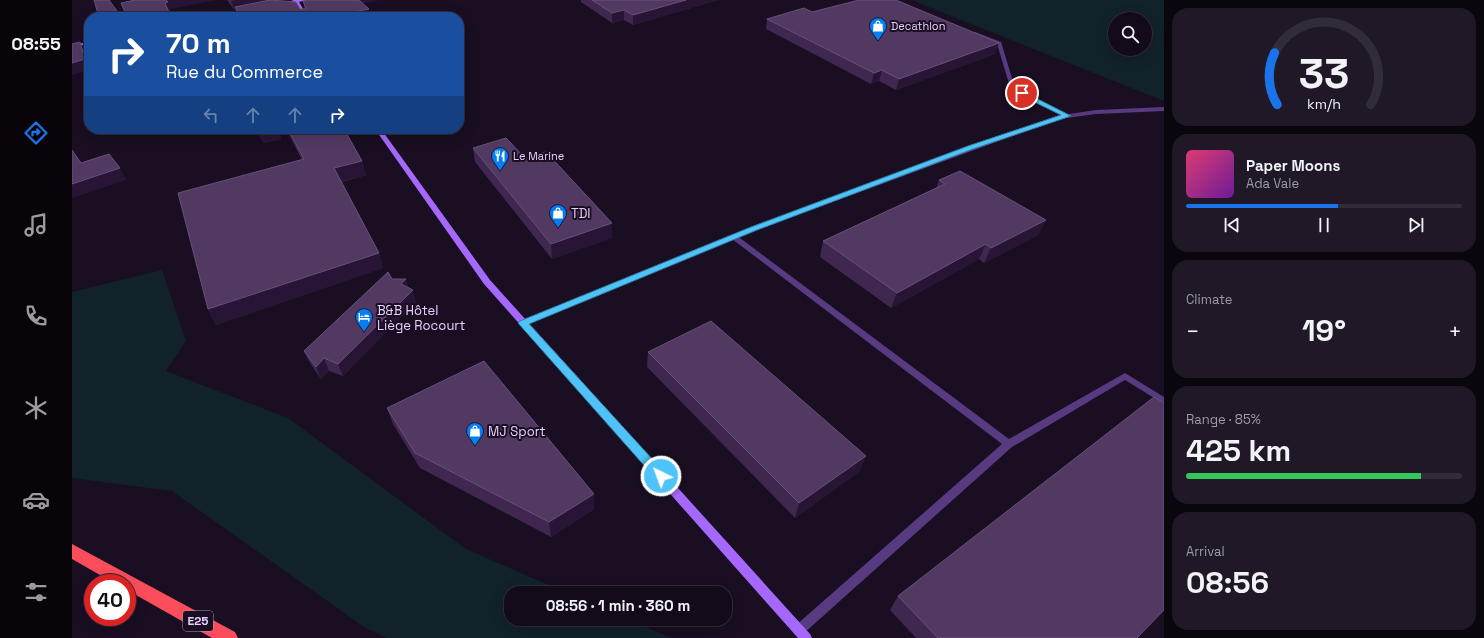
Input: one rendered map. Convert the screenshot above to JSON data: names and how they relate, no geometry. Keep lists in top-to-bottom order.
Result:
{
  "streets": {
    "highway": ["E25"]
  },
  "places": {
    "shop": ["Decathlon", "TDI", "MJ Sport"],
    "restaurant": ["Le Marine"],
    "hotel": ["B&B Hôtel Liège Rocourt"]
  },
  "page": {
    "tabs": "08:55",
    "turn": ["70 m", "Rue du Commerce"],
    "song": ["Paper Moons", "Ada Vale"],
    "tile": [
      "Climate",
      ["Range · 85%", "425 km"],
      ["Arrival", "08:56"]
    ],
    "heat": ["−", "19°", "+"],
    "limit": "40",
    "trip": "08:56 · 1 min · 360 m",
    "gauge": ["33", "km/h"]
  }
}
